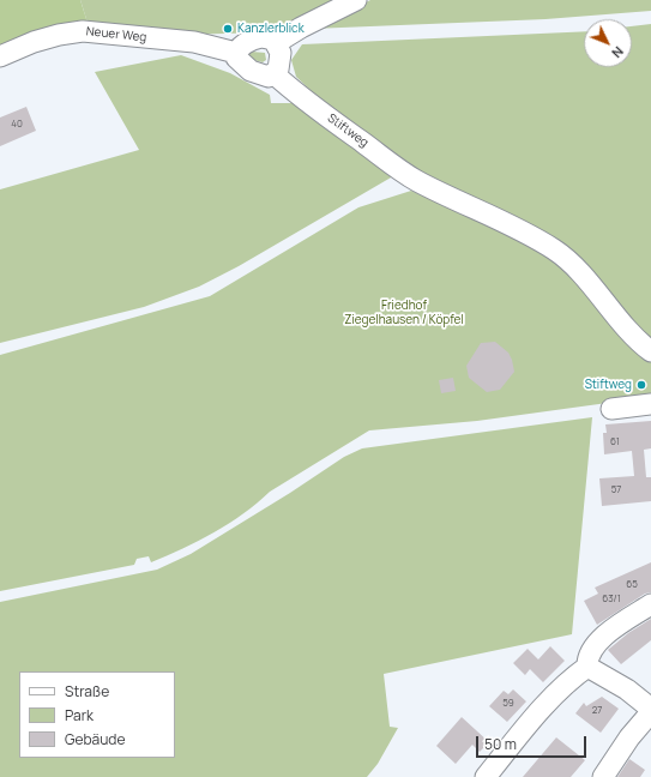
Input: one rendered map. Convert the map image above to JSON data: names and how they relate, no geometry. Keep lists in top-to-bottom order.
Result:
{
  "streets": {
    "street": ["Neuer Weg", "Stiftweg"]
  },
  "crossings": [
    ["Neuer Weg", "Stiftweg"]
  ],
  "parks": ["Friedhof Ziegelhausen / Köpfel"],
  "places": ["Kanzlerblick", "Stiftweg"],
  "house_numbers": [
    "40",
    "61",
    "57",
    "65",
    "63/1",
    "59",
    "27"
  ],
  "legend": ["Straße", "Park", "Gebäude"],
  "scale_bar": "50 m",
  "north": "bottom right"
}
